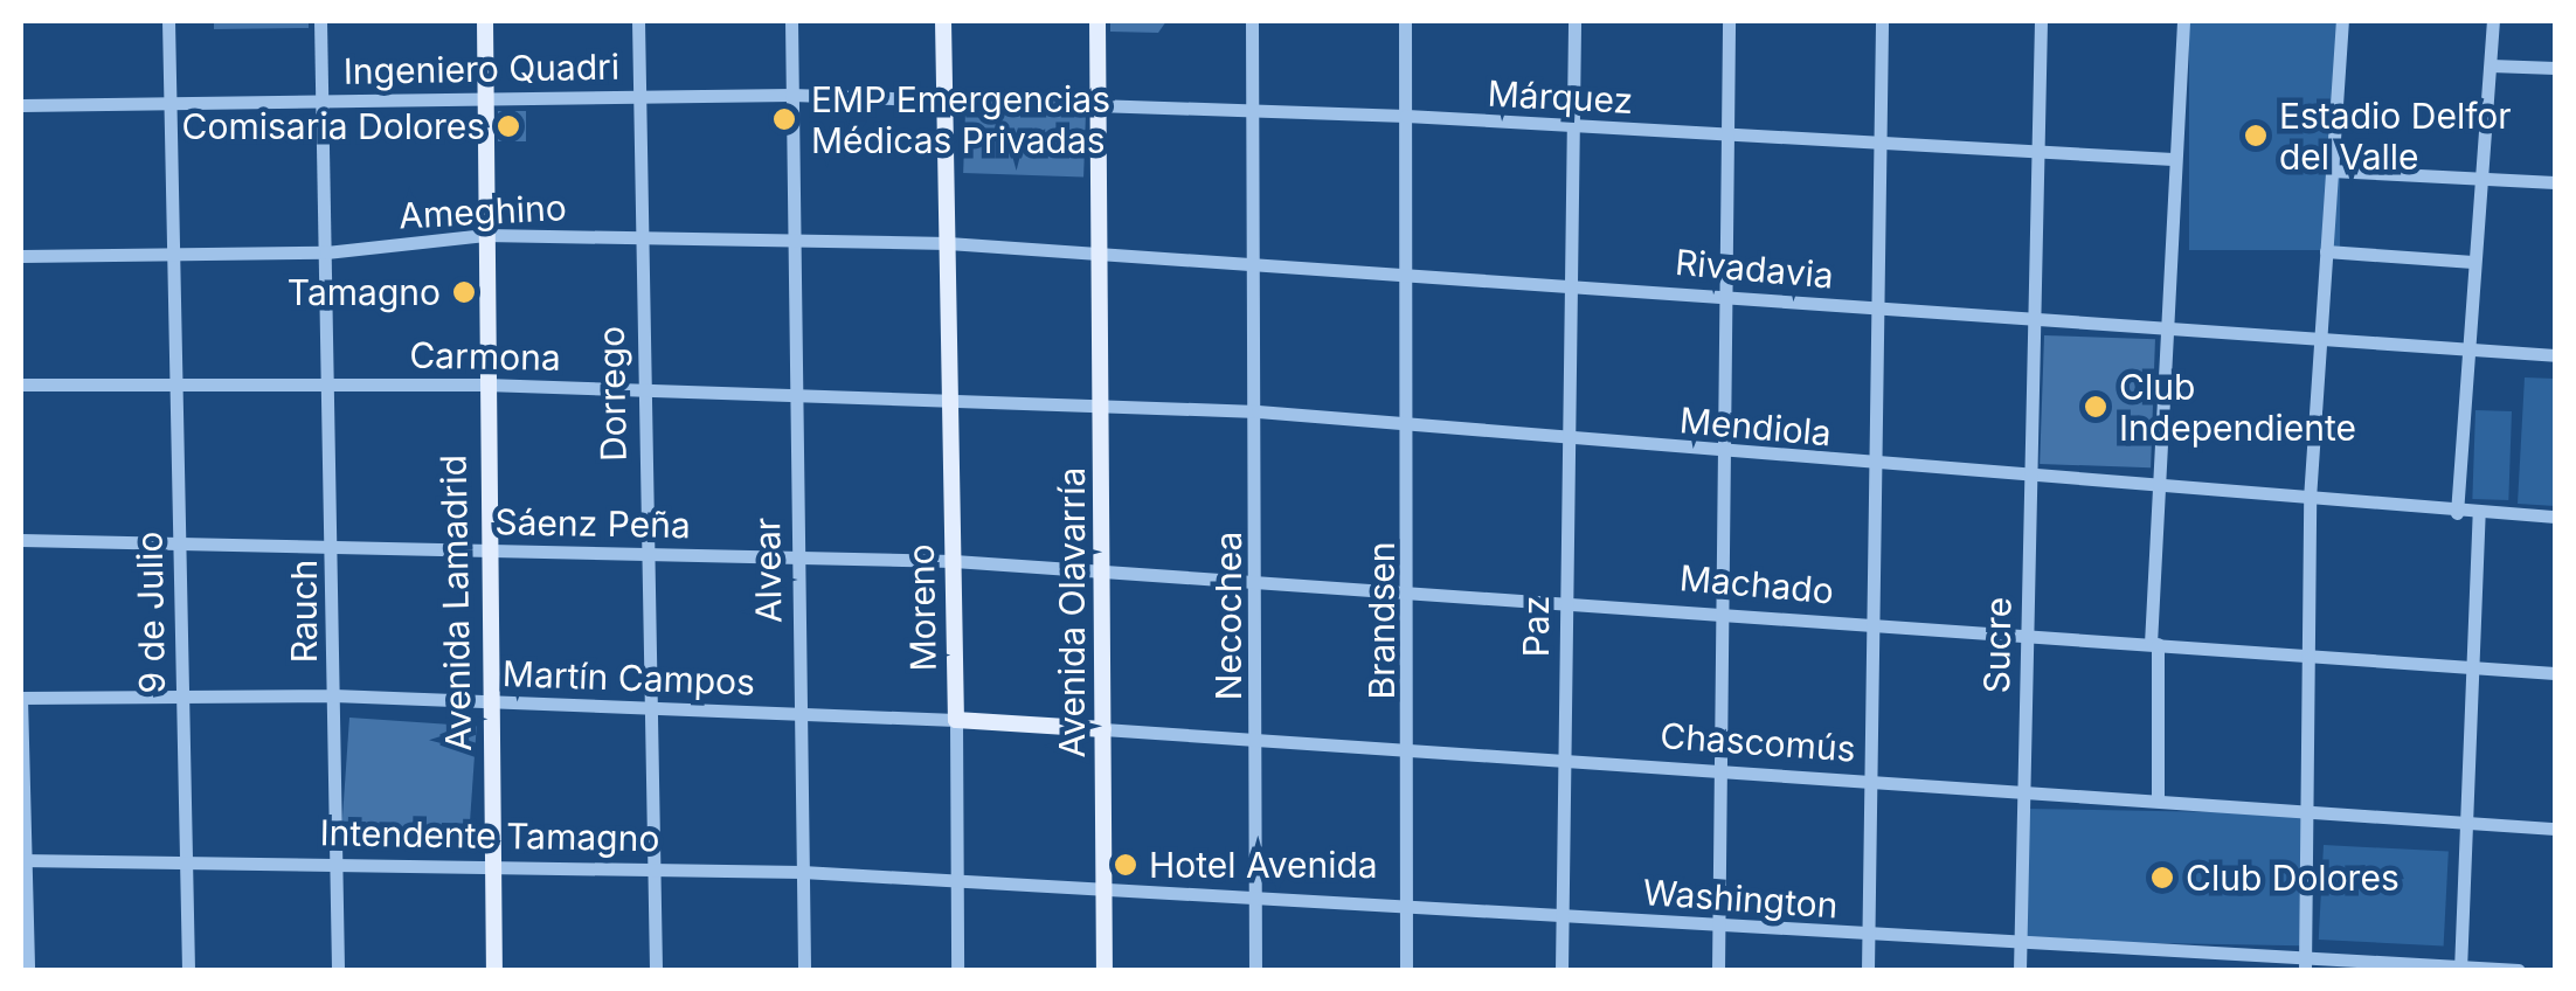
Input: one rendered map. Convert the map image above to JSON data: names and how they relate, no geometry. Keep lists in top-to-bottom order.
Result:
{
  "streets": {
    "main road": [
      "Avenida Lamadrid",
      "Moreno",
      "Avenida Olavarría",
      "Chascomús"
    ],
    "street": [
      "Ingeniero Quadri",
      "Márquez",
      "Ameghino",
      "Rivadavia",
      "Carmona",
      "Dorrego",
      "Mendiola",
      "Sáenz Peña",
      "Alvear",
      "Machado",
      "Rauch",
      "9 de Julio",
      "Necochea",
      "Brandsen",
      "Paz",
      "Sucre",
      "Martín Campos",
      "Intendente Tamagno",
      "Washington"
    ]
  },
  "crossings": [
    ["Ingeniero Quadri", "Márquez"],
    ["Ingeniero Quadri", "Dorrego"],
    ["Ingeniero Quadri", "Alvear"],
    ["Ingeniero Quadri", "Avenida Lamadrid"],
    ["Ingeniero Quadri", "Moreno"],
    ["Ingeniero Quadri", "Rauch"],
    ["Ingeniero Quadri", "9 de Julio"],
    ["Márquez", "Moreno"],
    ["Márquez", "Avenida Olavarría"],
    ["Márquez", "Necochea"],
    ["Márquez", "Brandsen"],
    ["Márquez", "Paz"],
    ["Márquez", "Sucre"],
    ["Ameghino", "Rivadavia"],
    ["Ameghino", "Dorrego"],
    ["Ameghino", "Alvear"],
    ["Ameghino", "Avenida Lamadrid"],
    ["Ameghino", "Moreno"],
    ["Ameghino", "Rauch"],
    ["Ameghino", "9 de Julio"],
    ["Rivadavia", "Moreno"],
    ["Rivadavia", "Avenida Olavarría"],
    ["Rivadavia", "Necochea"],
    ["Rivadavia", "Brandsen"],
    ["Rivadavia", "Paz"],
    ["Rivadavia", "Sucre"],
    ["Carmona", "Dorrego"],
    ["Carmona", "Mendiola"],
    ["Carmona", "Alvear"],
    ["Carmona", "Avenida Lamadrid"],
    ["Carmona", "Moreno"],
    ["Carmona", "Rauch"],
    ["Carmona", "9 de Julio"],
    ["Dorrego", "Sáenz Peña"],
    ["Dorrego", "Martín Campos"],
    ["Dorrego", "Intendente Tamagno"],
    ["Mendiola", "Moreno"],
    ["Mendiola", "Avenida Olavarría"],
    ["Mendiola", "Necochea"],
    ["Mendiola", "Brandsen"],
    ["Mendiola", "Paz"],
    ["Mendiola", "Sucre"],
    ["Sáenz Peña", "Alvear"],
    ["Sáenz Peña", "Machado"],
    ["Sáenz Peña", "Avenida Lamadrid"],
    ["Sáenz Peña", "Moreno"],
    ["Sáenz Peña", "Rauch"],
    ["Sáenz Peña", "9 de Julio"],
    ["Alvear", "Martín Campos"],
    ["Alvear", "Intendente Tamagno"],
    ["Machado", "Moreno"],
    ["Machado", "Avenida Olavarría"],
    ["Machado", "Necochea"],
    ["Machado", "Brandsen"],
    ["Machado", "Paz"],
    ["Machado", "Sucre"],
    ["Avenida Lamadrid", "Martín Campos"],
    ["Avenida Lamadrid", "Intendente Tamagno"],
    ["Moreno", "Martín Campos"],
    ["Moreno", "Chascomús"],
    ["Moreno", "Intendente Tamagno"],
    ["Moreno", "Washington"],
    ["Rauch", "Martín Campos"],
    ["Rauch", "Intendente Tamagno"],
    ["9 de Julio", "Martín Campos"],
    ["9 de Julio", "Intendente Tamagno"],
    ["Avenida Olavarría", "Chascomús"],
    ["Avenida Olavarría", "Washington"],
    ["Necochea", "Chascomús"],
    ["Necochea", "Washington"],
    ["Brandsen", "Chascomús"],
    ["Brandsen", "Washington"],
    ["Paz", "Chascomús"],
    ["Paz", "Washington"],
    ["Sucre", "Chascomús"],
    ["Sucre", "Washington"],
    ["Martín Campos", "Chascomús"],
    ["Intendente Tamagno", "Washington"]
  ],
  "places": [
    "EMP Emergencias Médicas Privadas",
    "Comisaria Dolores",
    "Estadio Delfor del Valle",
    "Tamagno",
    "Club Independiente",
    "Hotel Avenida",
    "Club Dolores"
  ]
}
